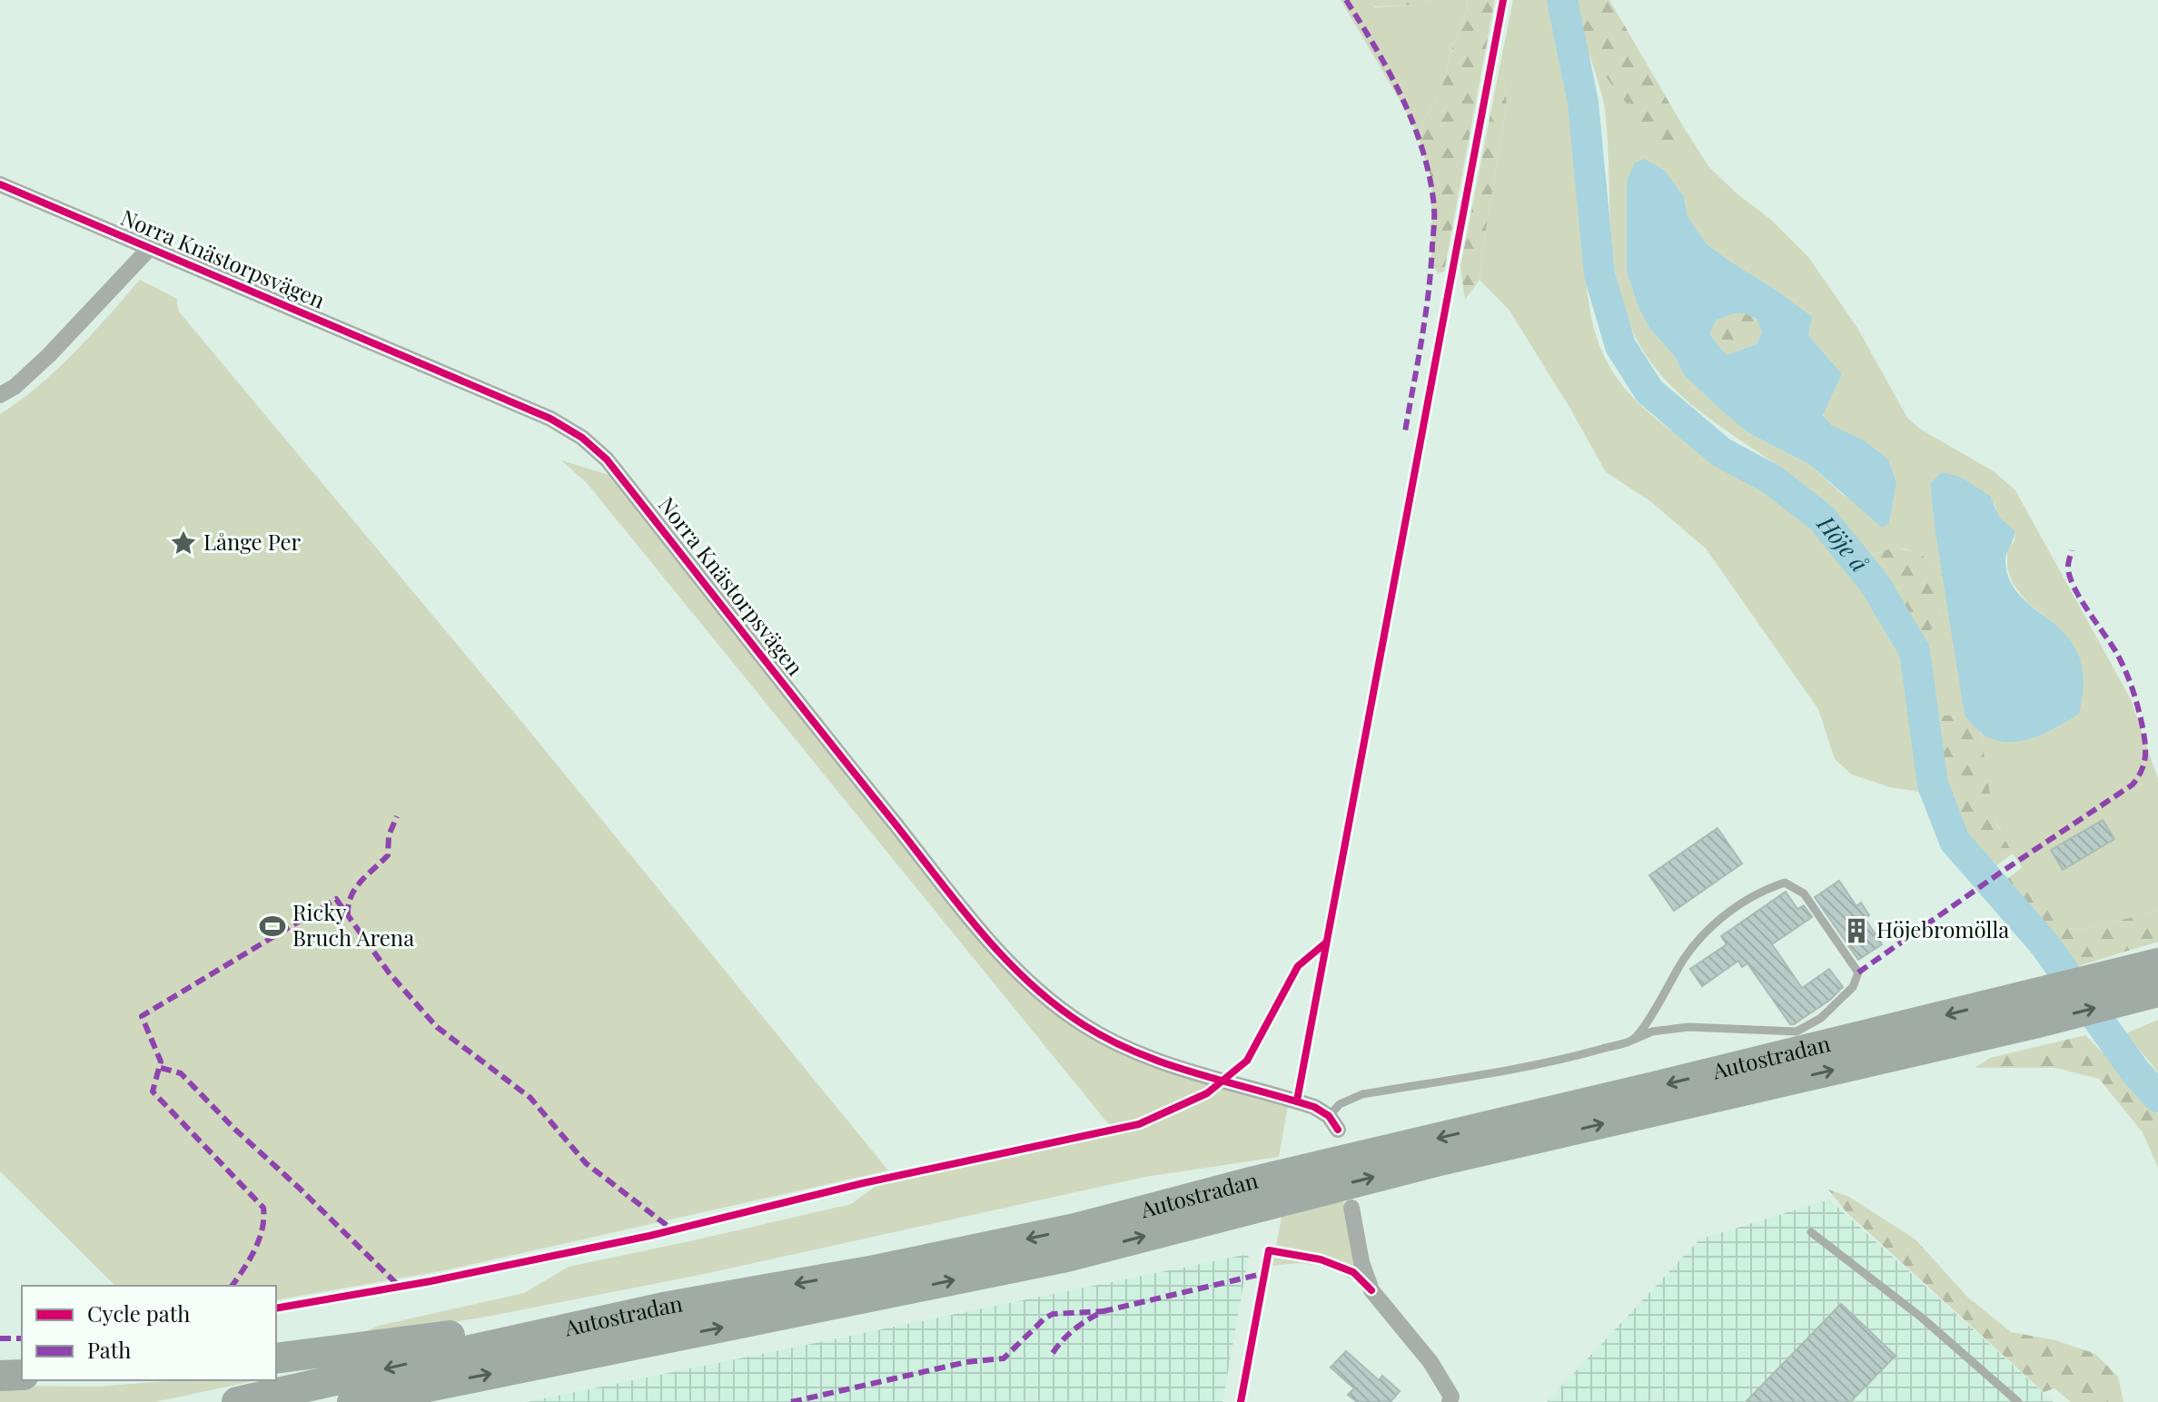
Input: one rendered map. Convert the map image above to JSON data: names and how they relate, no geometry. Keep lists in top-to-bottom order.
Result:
{
  "streets": {
    "highway": ["Autostradan"],
    "street": ["Norra Knästorpsvägen"]
  },
  "water": ["Höje å"],
  "places": {
    "place": ["Långe Per"],
    "sports": ["Ricky Bruch Arena"],
    "building": ["Höjebromölla"]
  },
  "legend": ["Cycle path", "Path"]
}
